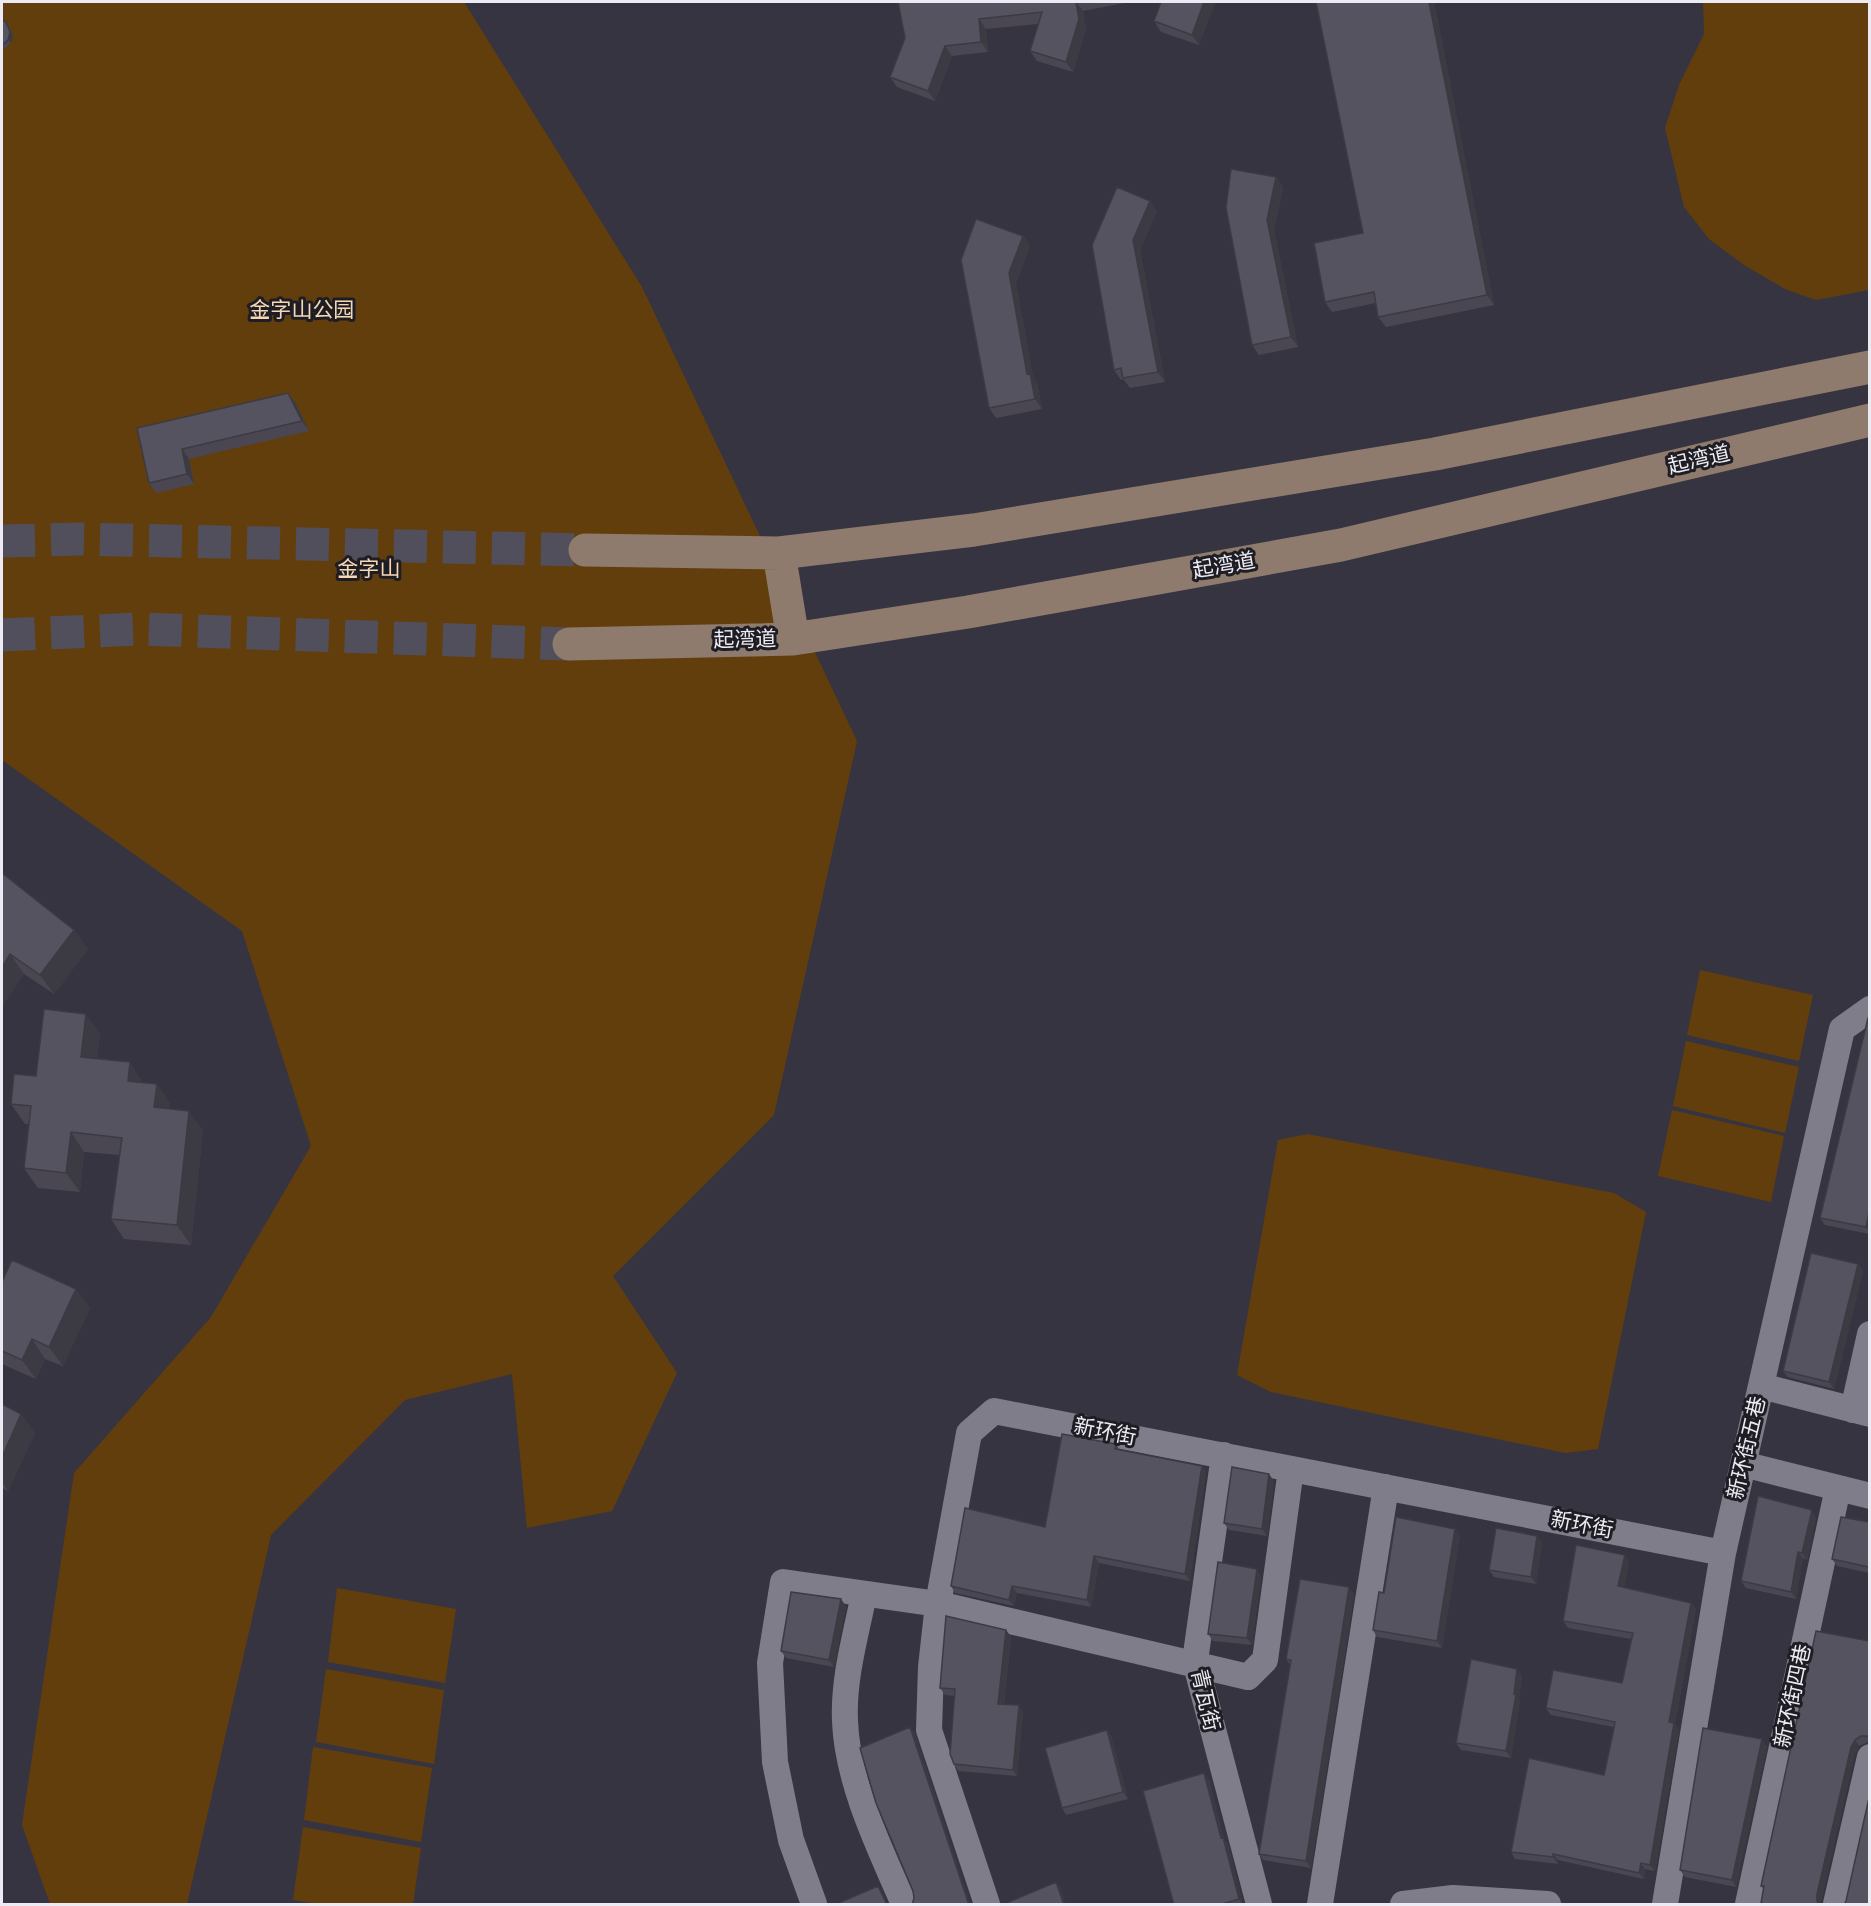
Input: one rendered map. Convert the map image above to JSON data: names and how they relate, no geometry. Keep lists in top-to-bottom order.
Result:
{
  "streets": {
    "main road": ["起湾道"],
    "street": [
      "新环街",
      "新环街五巷",
      "新环街四巷",
      "青瓦街"
    ]
  },
  "crossings": [
    ["新环街", "新环街五巷"],
    ["新环街", "青瓦街"]
  ],
  "parks": ["金字山公园", "金字山"]
}
